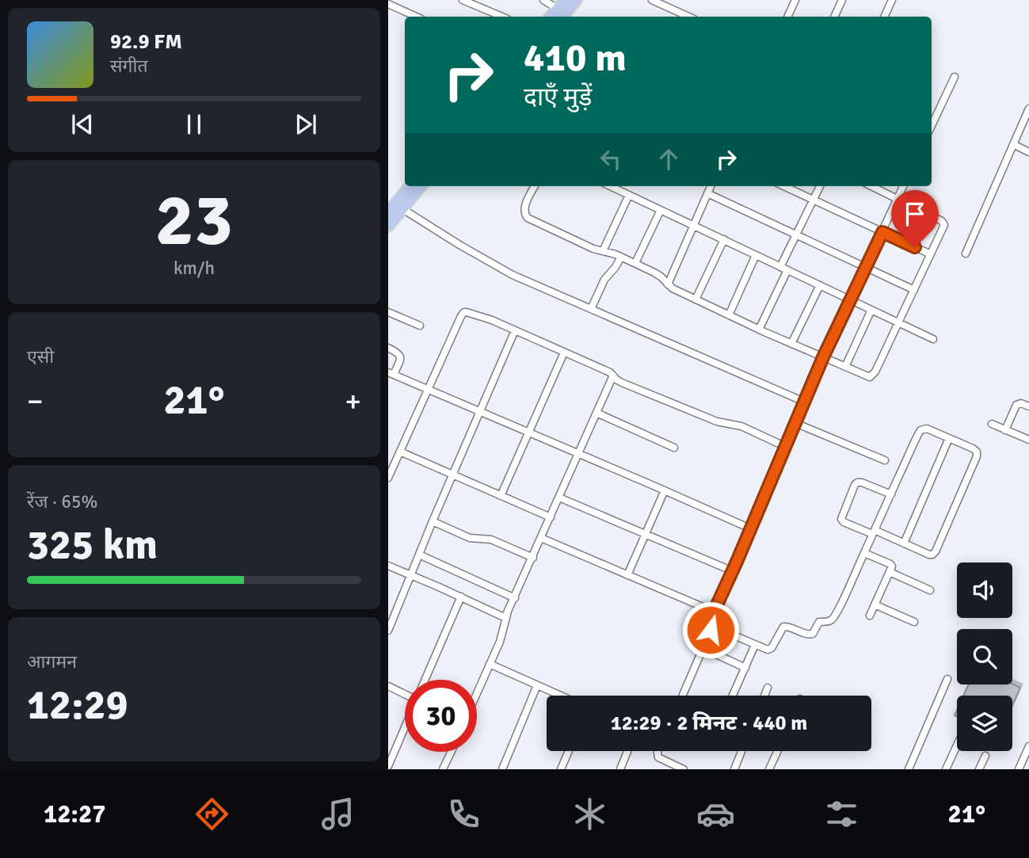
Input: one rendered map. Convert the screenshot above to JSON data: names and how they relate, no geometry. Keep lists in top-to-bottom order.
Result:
{
  "page": {
    "turn": ["410 m", "दाएँ मुड़ें"],
    "song": ["92.9 FM", "संगीत"],
    "tile": [
      ["23", "km/h"],
      "एसी",
      ["रेंज · 65%", "325 km"],
      ["आगमन", "12:29"]
    ],
    "heat": ["−", "21°", "+"],
    "limit": "30",
    "trip": "12:29 · 2 मिनट · 440 m",
    "tabs": ["12:27", "21°"]
  }
}
